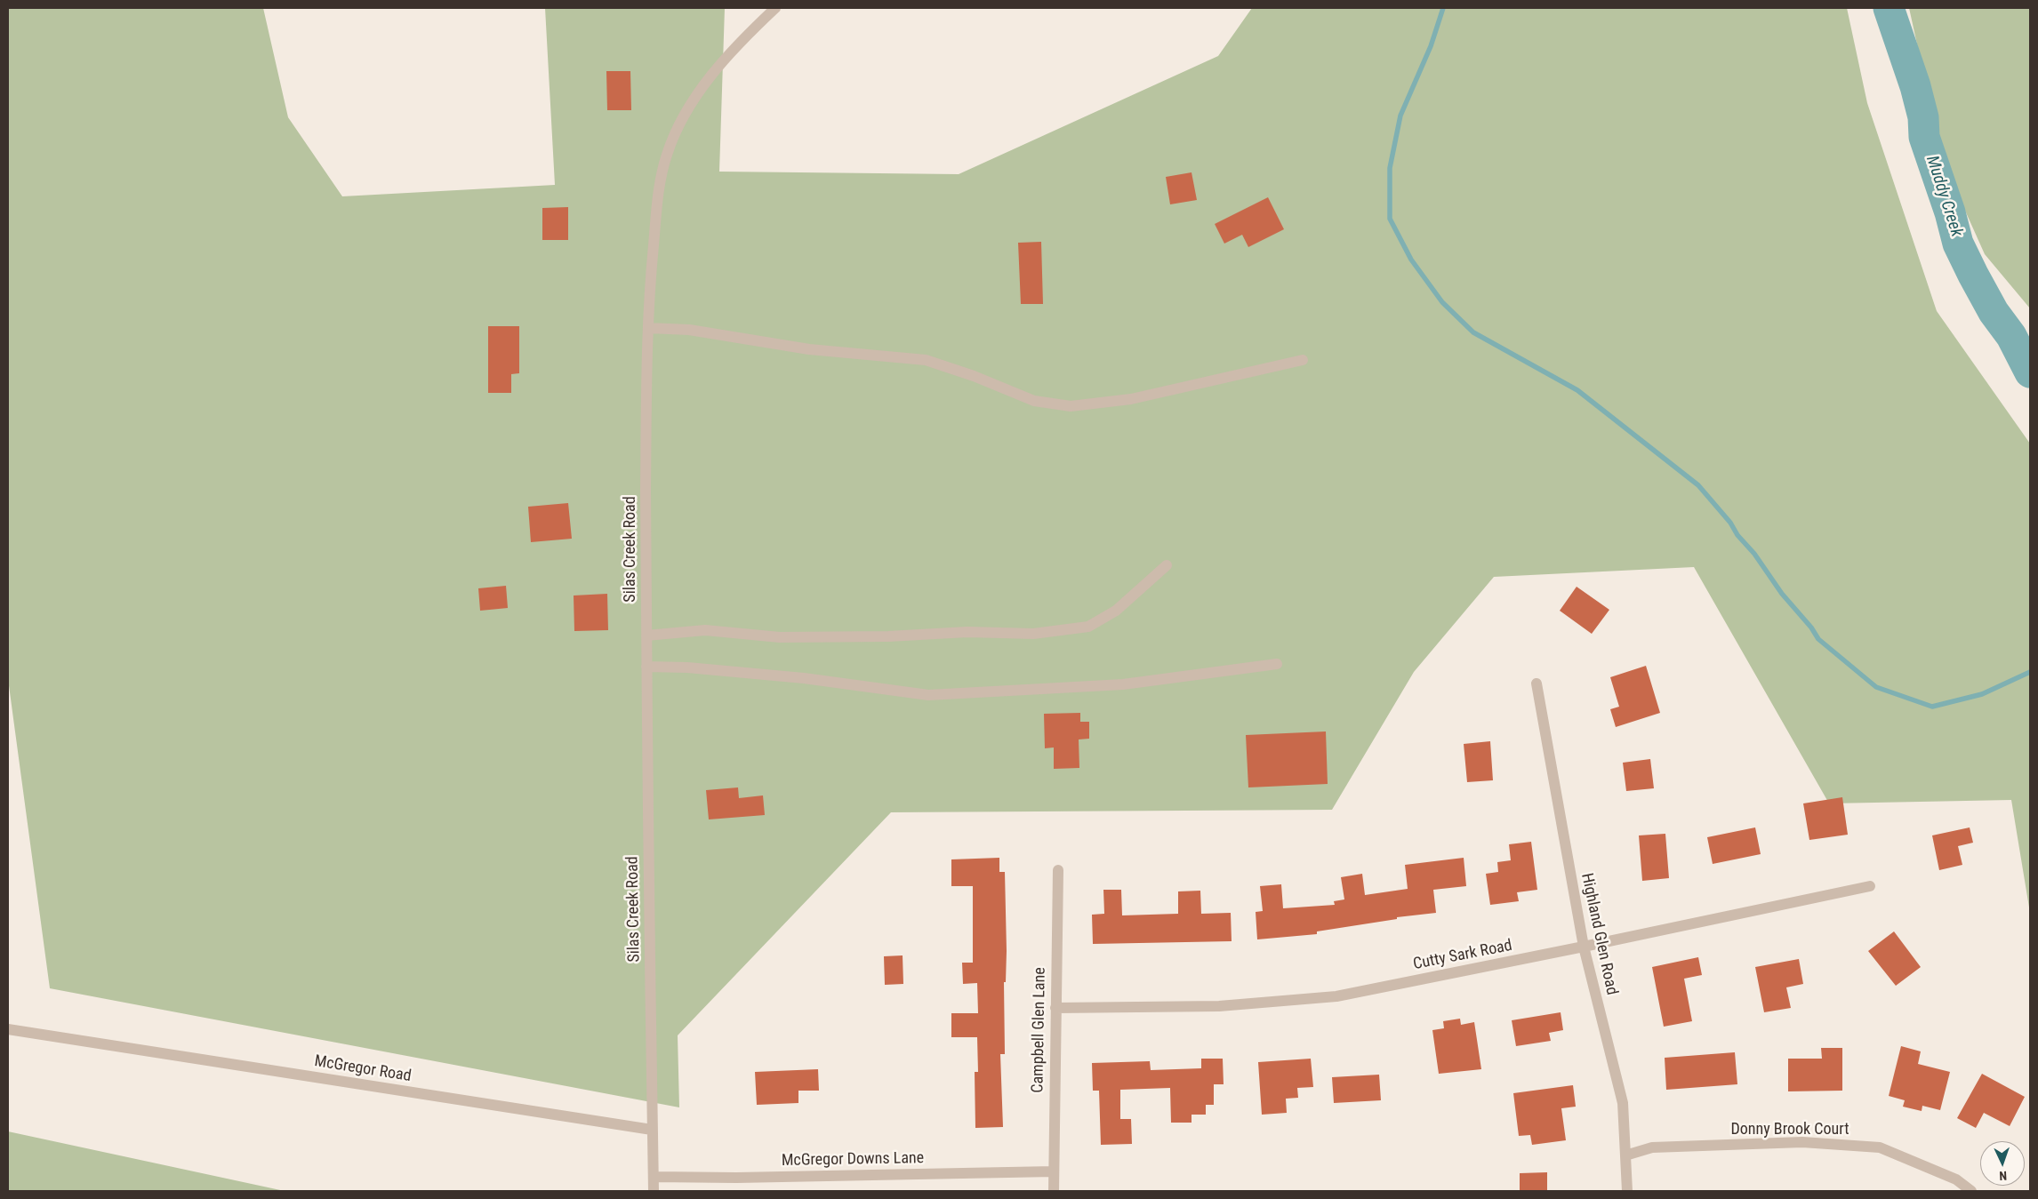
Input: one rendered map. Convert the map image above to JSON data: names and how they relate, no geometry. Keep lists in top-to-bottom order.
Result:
{
  "streets": {
    "street": [
      "Silas Creek Road",
      "Highland Glen Road",
      "Cutty Sark Road",
      "Campbell Glen Lane",
      "McGregor Road",
      "Donny Brook Court",
      "McGregor Downs Lane"
    ]
  },
  "crossings": [
    ["Silas Creek Road", "McGregor Road"],
    ["Highland Glen Road", "Cutty Sark Road"],
    ["Highland Glen Road", "Donny Brook Court"],
    ["Cutty Sark Road", "Campbell Glen Lane"],
    ["Campbell Glen Lane", "McGregor Downs Lane"]
  ],
  "water": ["Muddy Creek"],
  "north": "bottom"
}
